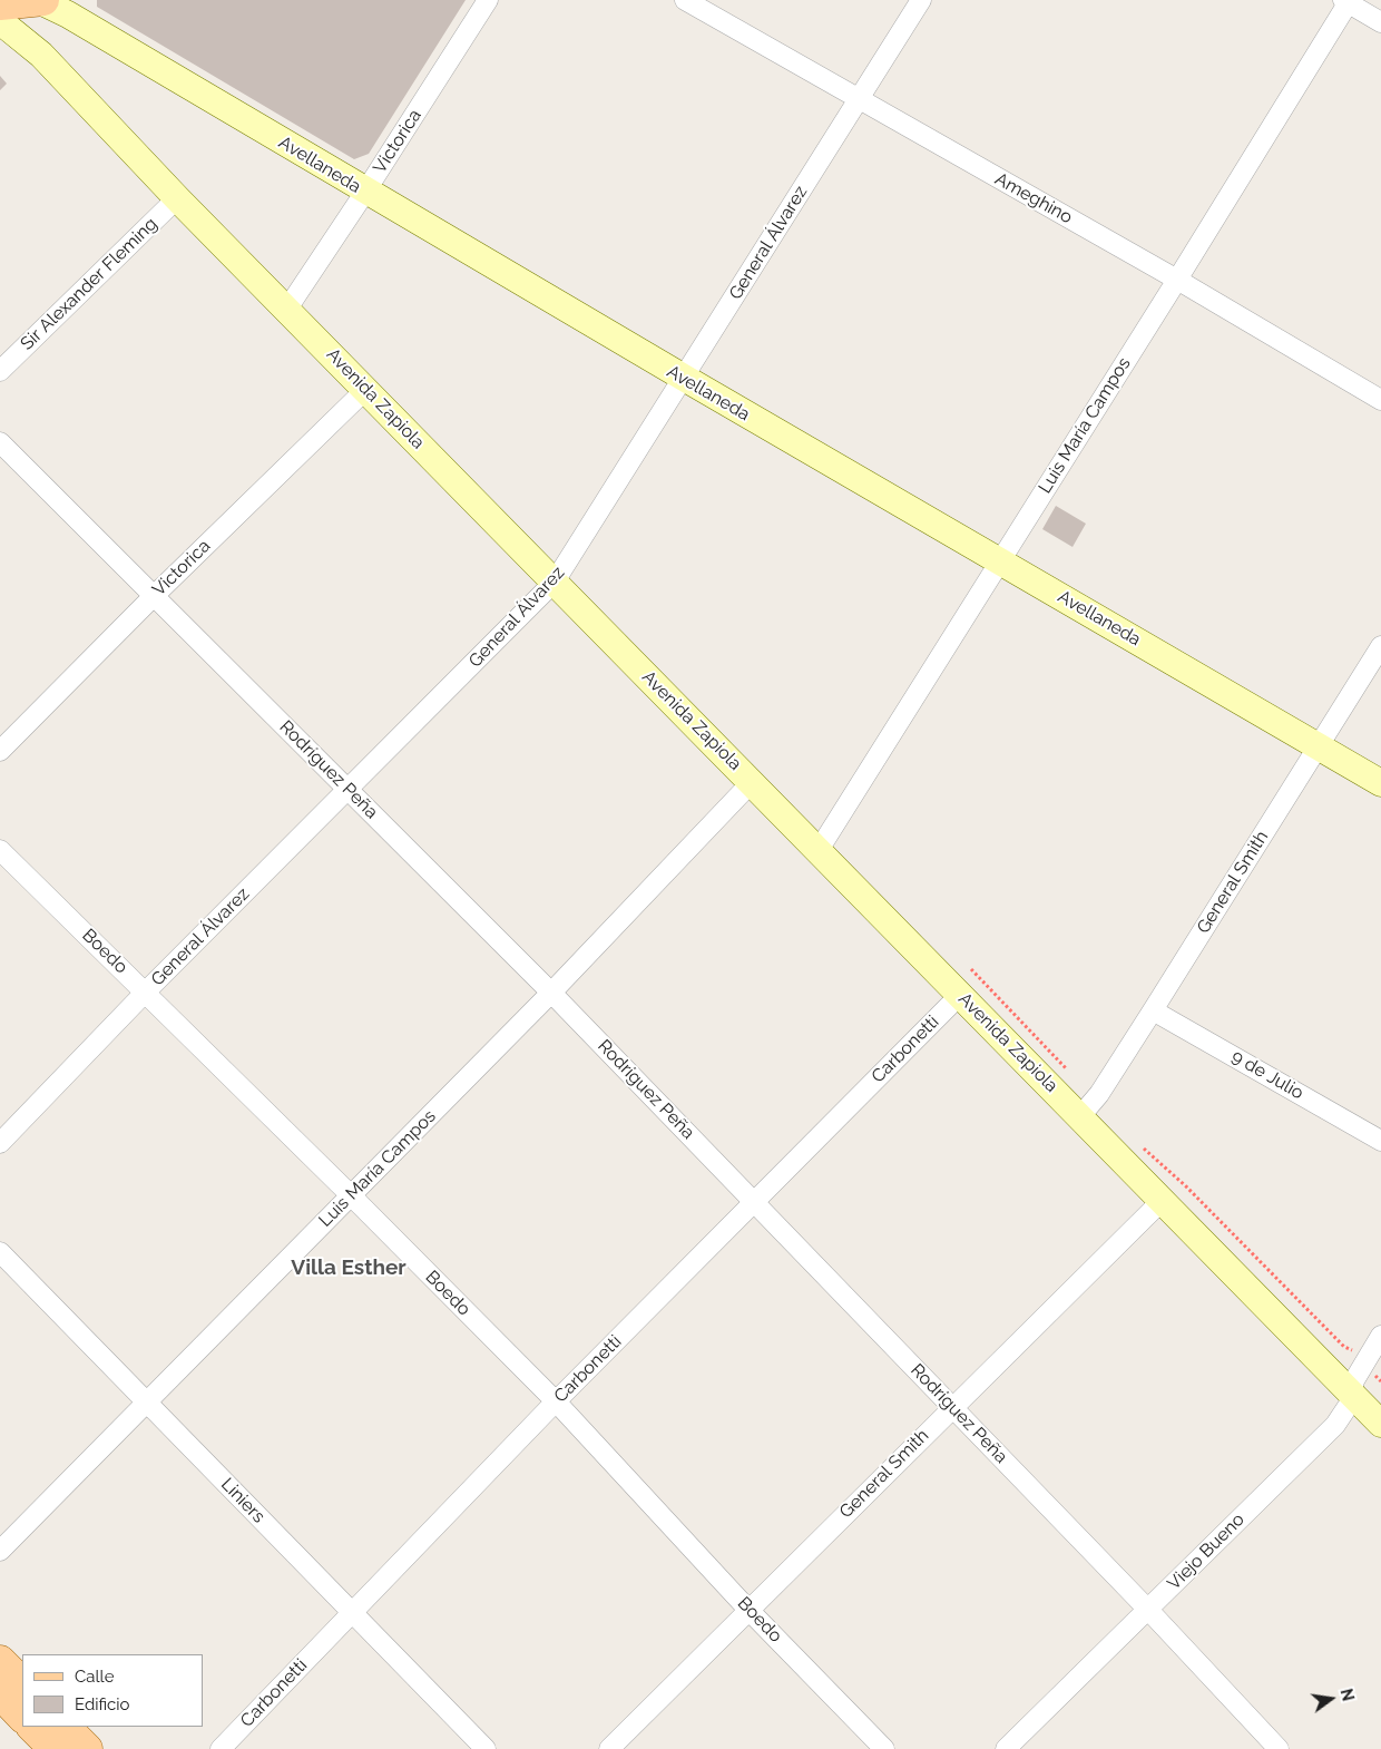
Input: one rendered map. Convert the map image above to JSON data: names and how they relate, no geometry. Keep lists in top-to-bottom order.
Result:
{
  "streets": {
    "main road": ["Avellaneda", "Avenida Zapiola"],
    "street": [
      "Victorica",
      "Ameghino",
      "General Álvarez",
      "Sir Alexander Fleming",
      "Luis María Campos",
      "Rodríguez Peña",
      "General Smith",
      "Boedo",
      "Carbonetti",
      "9 de Julio",
      "Liniers",
      "Viejo Bueno"
    ]
  },
  "crossings": [
    ["Victorica", "Avellaneda"],
    ["Victorica", "Avenida Zapiola"],
    ["Victorica", "Rodríguez Peña"],
    ["Avellaneda", "General Álvarez"],
    ["Avellaneda", "Luis María Campos"],
    ["Avellaneda", "General Smith"],
    ["Ameghino", "General Álvarez"],
    ["Ameghino", "Luis María Campos"],
    ["General Álvarez", "Avenida Zapiola"],
    ["General Álvarez", "Rodríguez Peña"],
    ["General Álvarez", "Boedo"],
    ["Sir Alexander Fleming", "Avenida Zapiola"],
    ["Avenida Zapiola", "Luis María Campos"],
    ["Avenida Zapiola", "General Smith"],
    ["Avenida Zapiola", "Carbonetti"],
    ["Avenida Zapiola", "Viejo Bueno"],
    ["Luis María Campos", "Rodríguez Peña"],
    ["Luis María Campos", "Boedo"],
    ["Luis María Campos", "Liniers"],
    ["Rodríguez Peña", "General Smith"],
    ["Rodríguez Peña", "Carbonetti"],
    ["Rodríguez Peña", "Viejo Bueno"],
    ["General Smith", "Boedo"],
    ["General Smith", "9 de Julio"],
    ["Boedo", "Carbonetti"],
    ["Carbonetti", "Liniers"]
  ],
  "districts": ["Villa Esther"],
  "legend": ["Calle", "Edificio"],
  "north": "right"
}
